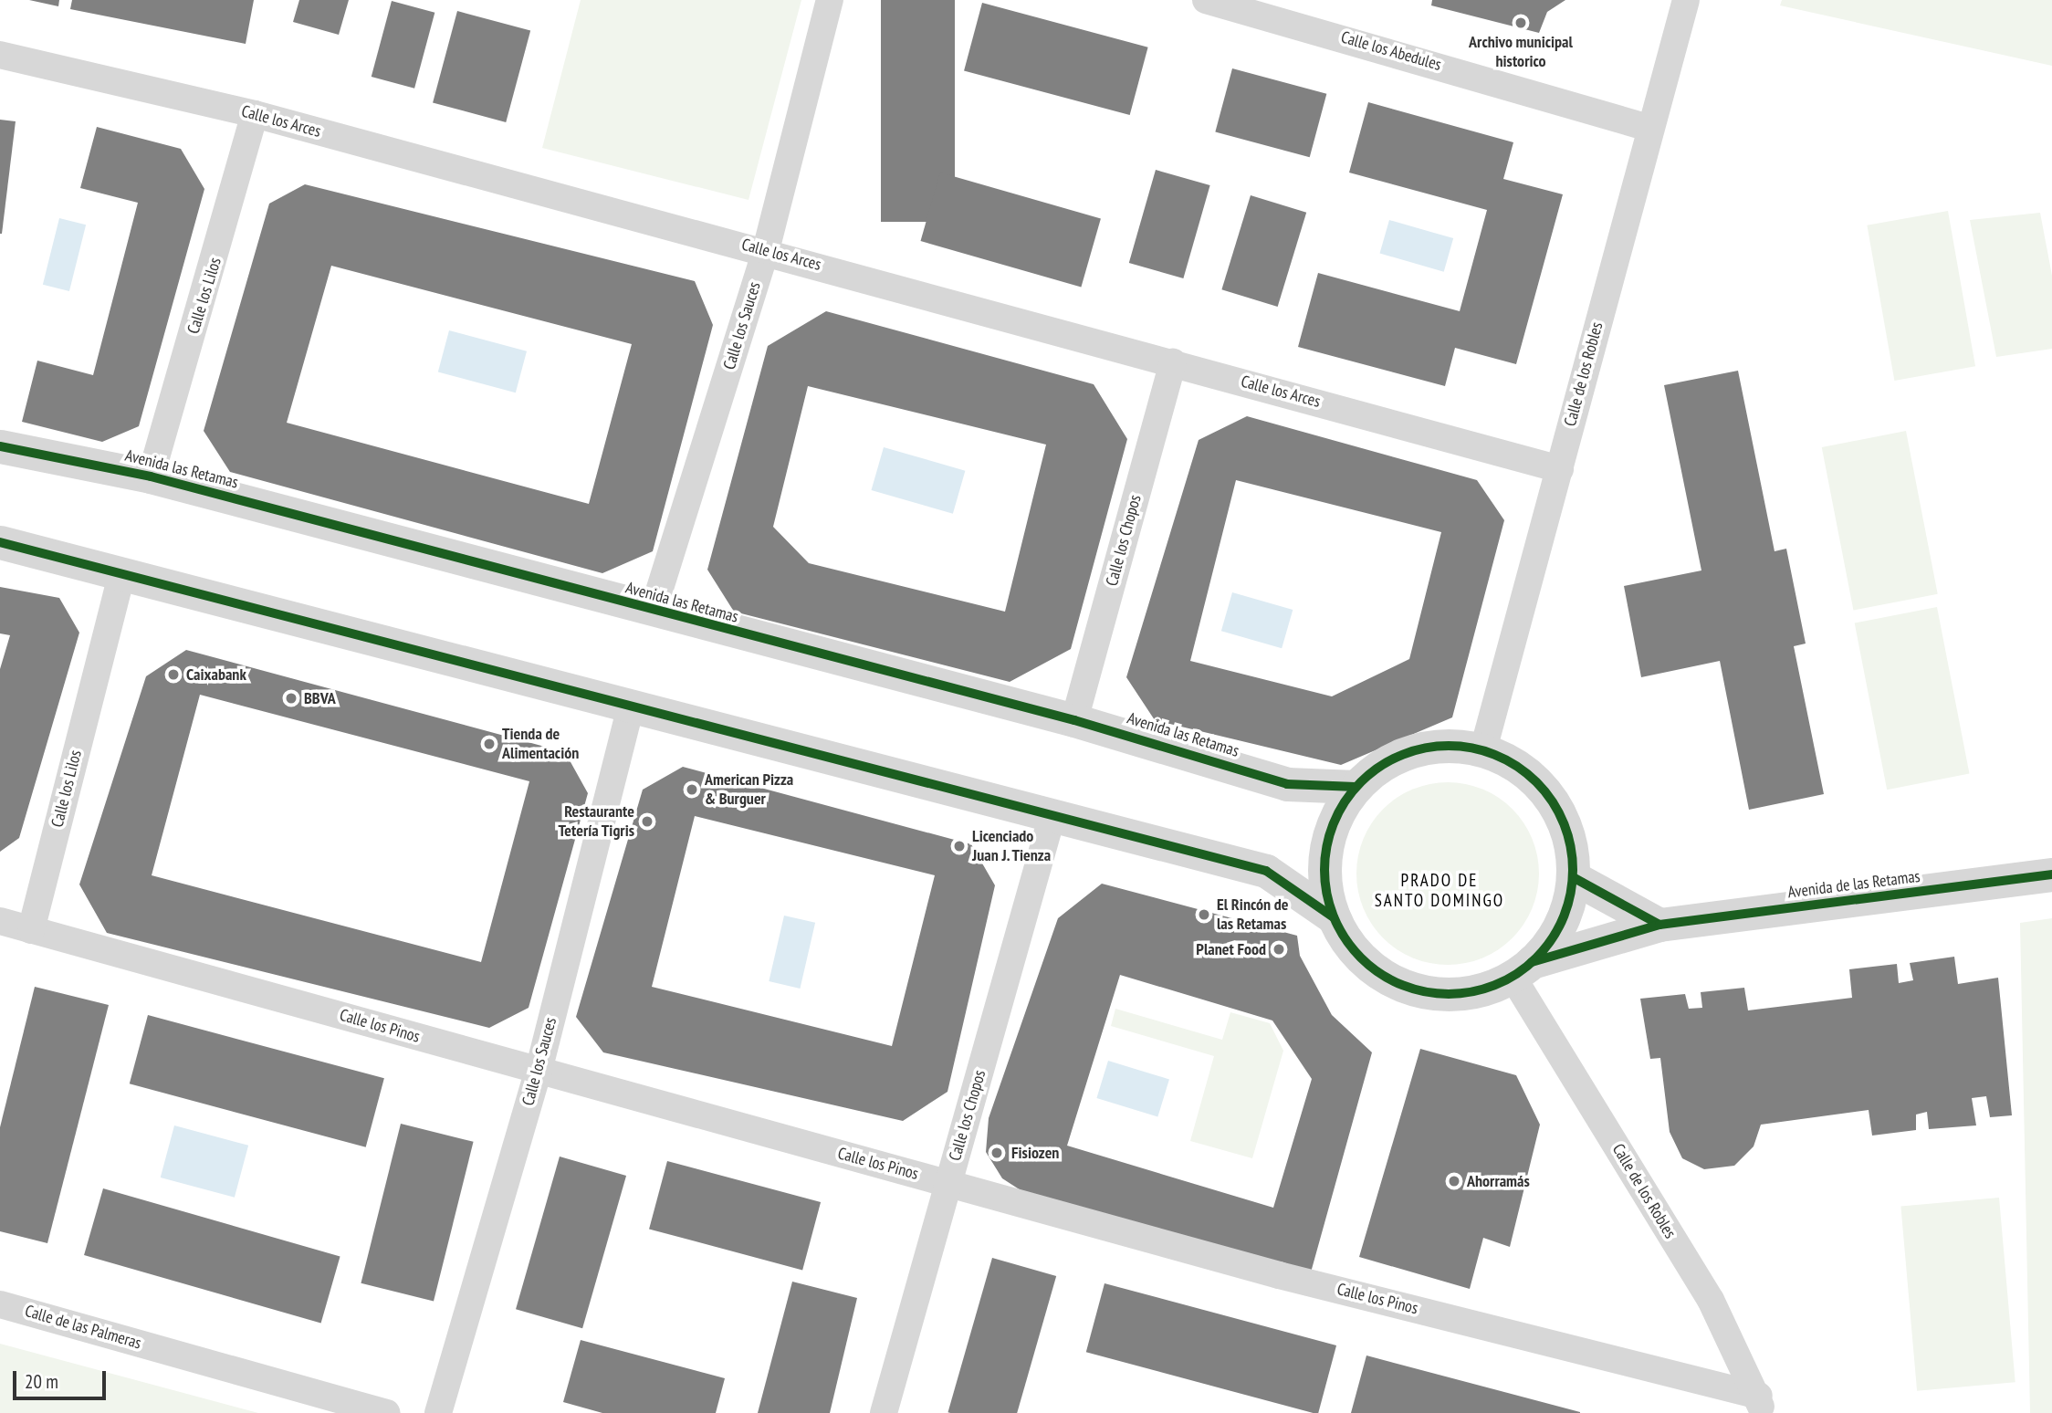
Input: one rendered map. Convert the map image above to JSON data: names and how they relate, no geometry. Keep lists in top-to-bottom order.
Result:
{
  "streets": {
    "street": [
      "Calle los Abedules",
      "Calle los Arces",
      "Calle los Lilos",
      "Calle los Sauces",
      "Calle de los Robles",
      "Avenida las Retamas",
      "Calle los Chopos",
      "Avenida de las Retamas",
      "Calle los Pinos",
      "Calle de las Palmeras"
    ]
  },
  "crossings": [
    ["Calle los Abedules", "Calle de los Robles"],
    ["Calle los Arces", "Calle los Lilos"],
    ["Calle los Arces", "Calle los Sauces"],
    ["Calle los Arces", "Calle de los Robles"],
    ["Calle los Arces", "Calle los Chopos"],
    ["Calle los Lilos", "Avenida las Retamas"],
    ["Calle los Lilos", "Calle los Pinos"],
    ["Calle los Sauces", "Avenida las Retamas"],
    ["Calle los Sauces", "Calle los Pinos"],
    ["Calle de los Robles", "Avenida de las Retamas"],
    ["Calle de los Robles", "Calle los Pinos"],
    ["Avenida las Retamas", "Calle los Chopos"],
    ["Calle los Chopos", "Calle los Pinos"]
  ],
  "districts": ["PRADO DE SANTO DOMINGO"],
  "places": [
    "Archivo municipal historico",
    "Caixabank",
    "BBVA",
    "Tienda de Alimentación",
    "American Pizza & Burguer",
    "Restaurante Tetería Tigris",
    "Licenciado Juan J. Tienza",
    "El Rincón de las Retamas",
    "Planet Food",
    "Fisiozen",
    "Ahorramás"
  ],
  "scale_bar": "20 m"
}
